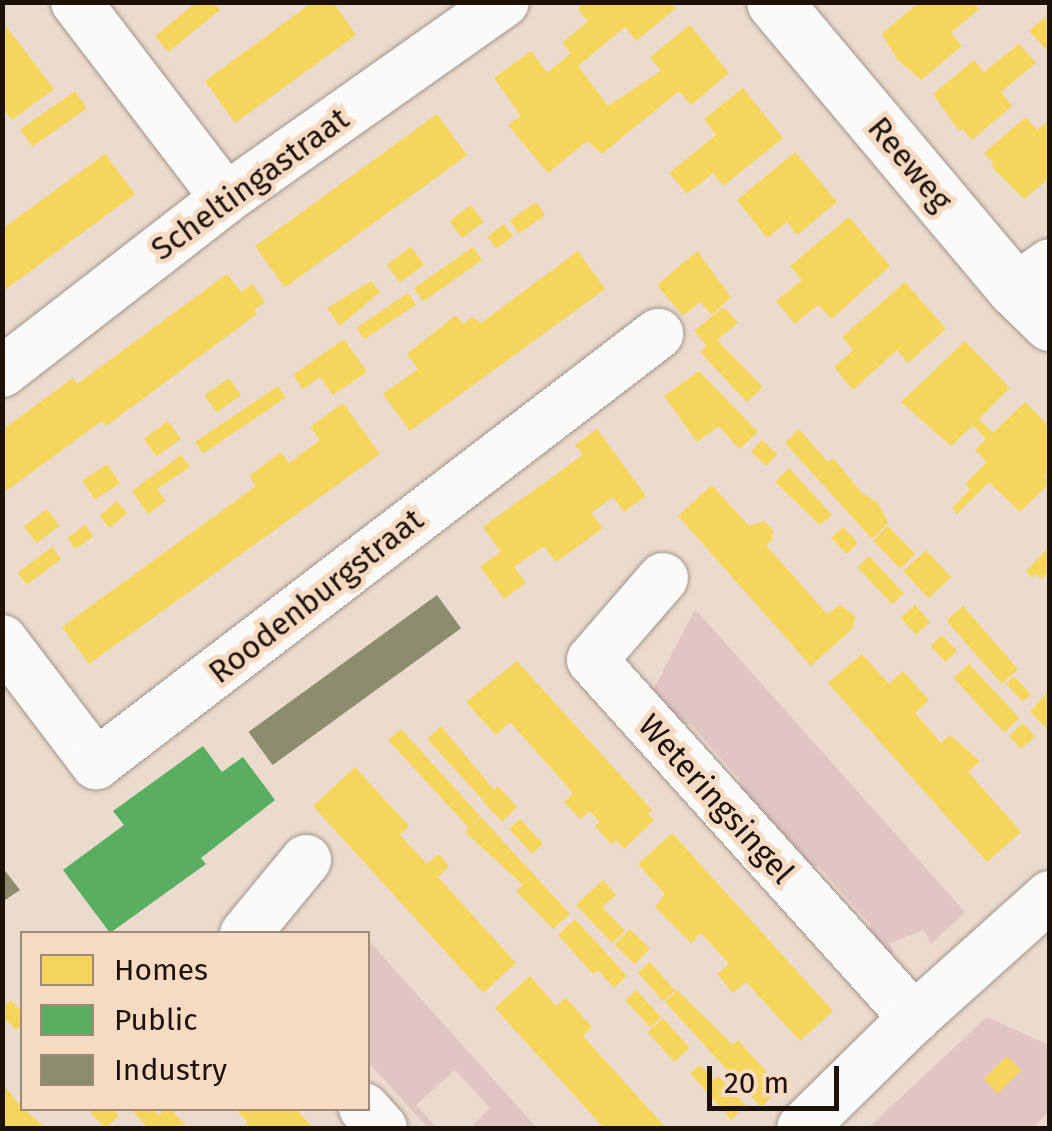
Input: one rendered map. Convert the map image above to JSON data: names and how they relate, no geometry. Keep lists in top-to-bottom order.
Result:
{
  "streets": {
    "street": [
      "Reeweg",
      "Scheltingastraat",
      "Roodenburgstraat",
      "Weteringsingel"
    ]
  },
  "legend": ["Homes", "Public", "Industry"],
  "scale_bar": "20 m"
}
